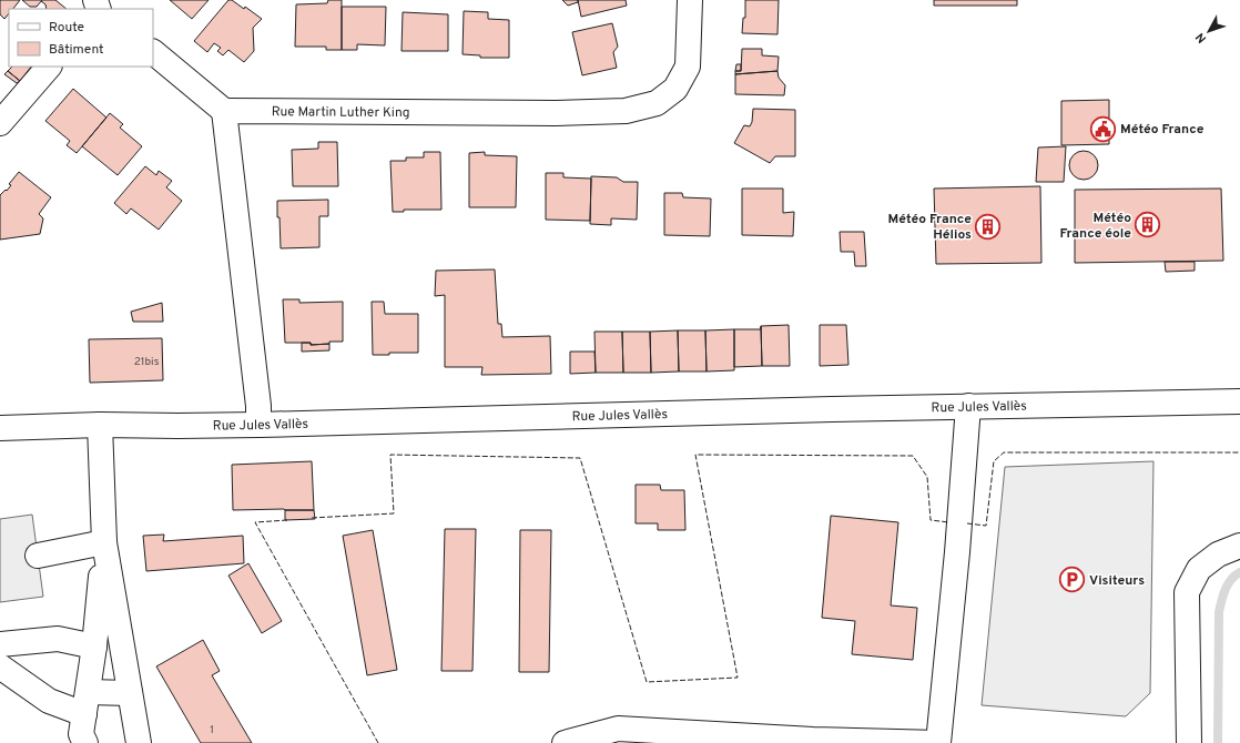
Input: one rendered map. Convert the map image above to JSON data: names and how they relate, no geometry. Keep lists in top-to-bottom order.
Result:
{
  "streets": {
    "street": ["Rue Martin Luther King", "Rue Jules Vallès"]
  },
  "places": {
    "public building": ["Météo France"],
    "building": ["Météo France éole", "Météo France Hélios"],
    "parking": ["Visiteurs"]
  },
  "house_numbers": ["21bis", "1"],
  "legend": ["Route", "Bâtiment"],
  "north": "bottom left"
}
